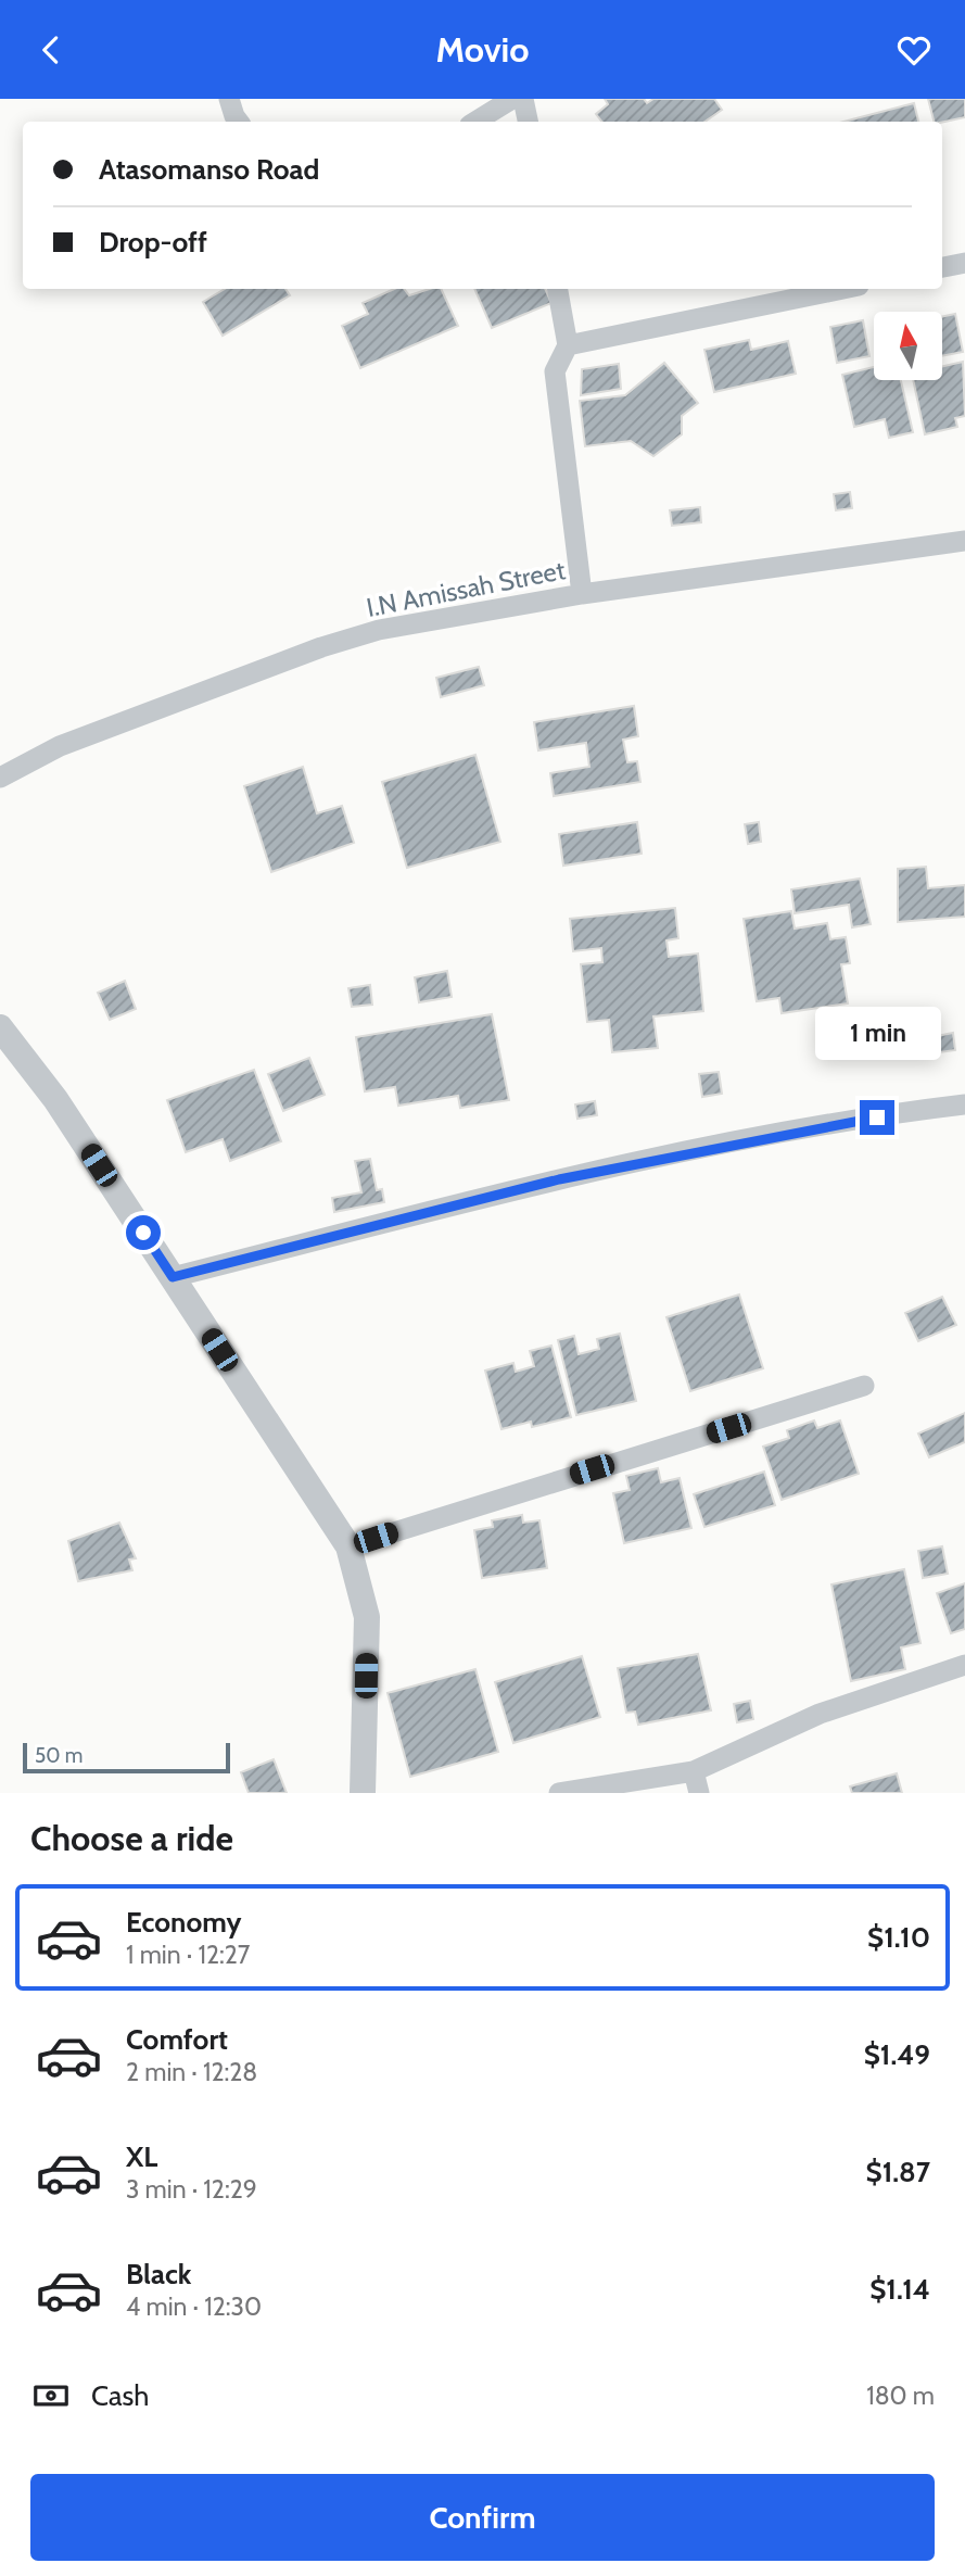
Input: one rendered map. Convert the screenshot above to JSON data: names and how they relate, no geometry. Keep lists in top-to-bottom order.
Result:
{
  "streets": {
    "street": ["I.N Amissah Street"]
  },
  "scale_bar": "50 m",
  "north": "top",
  "page": {
    "header": "Movio",
    "banner": ["Atasomanso Road", "Drop-off"],
    "bubble": "1 min",
    "scale": "50 m",
    "heading": "Choose a ride",
    "list": [
      {
        "name": "Economy",
        "note": "1 min · 12:27",
        "value": "$1.10"
      },
      {
        "name": "Comfort",
        "note": "2 min · 12:28",
        "value": "$1.49"
      },
      {
        "name": "XL",
        "note": "3 min · 12:29",
        "value": "$1.87"
      },
      {
        "name": "Black",
        "note": "4 min · 12:30",
        "value": "$1.14"
      }
    ],
    "pay": ["Cash", "180 m"],
    "buttons": "Confirm"
  }
}
